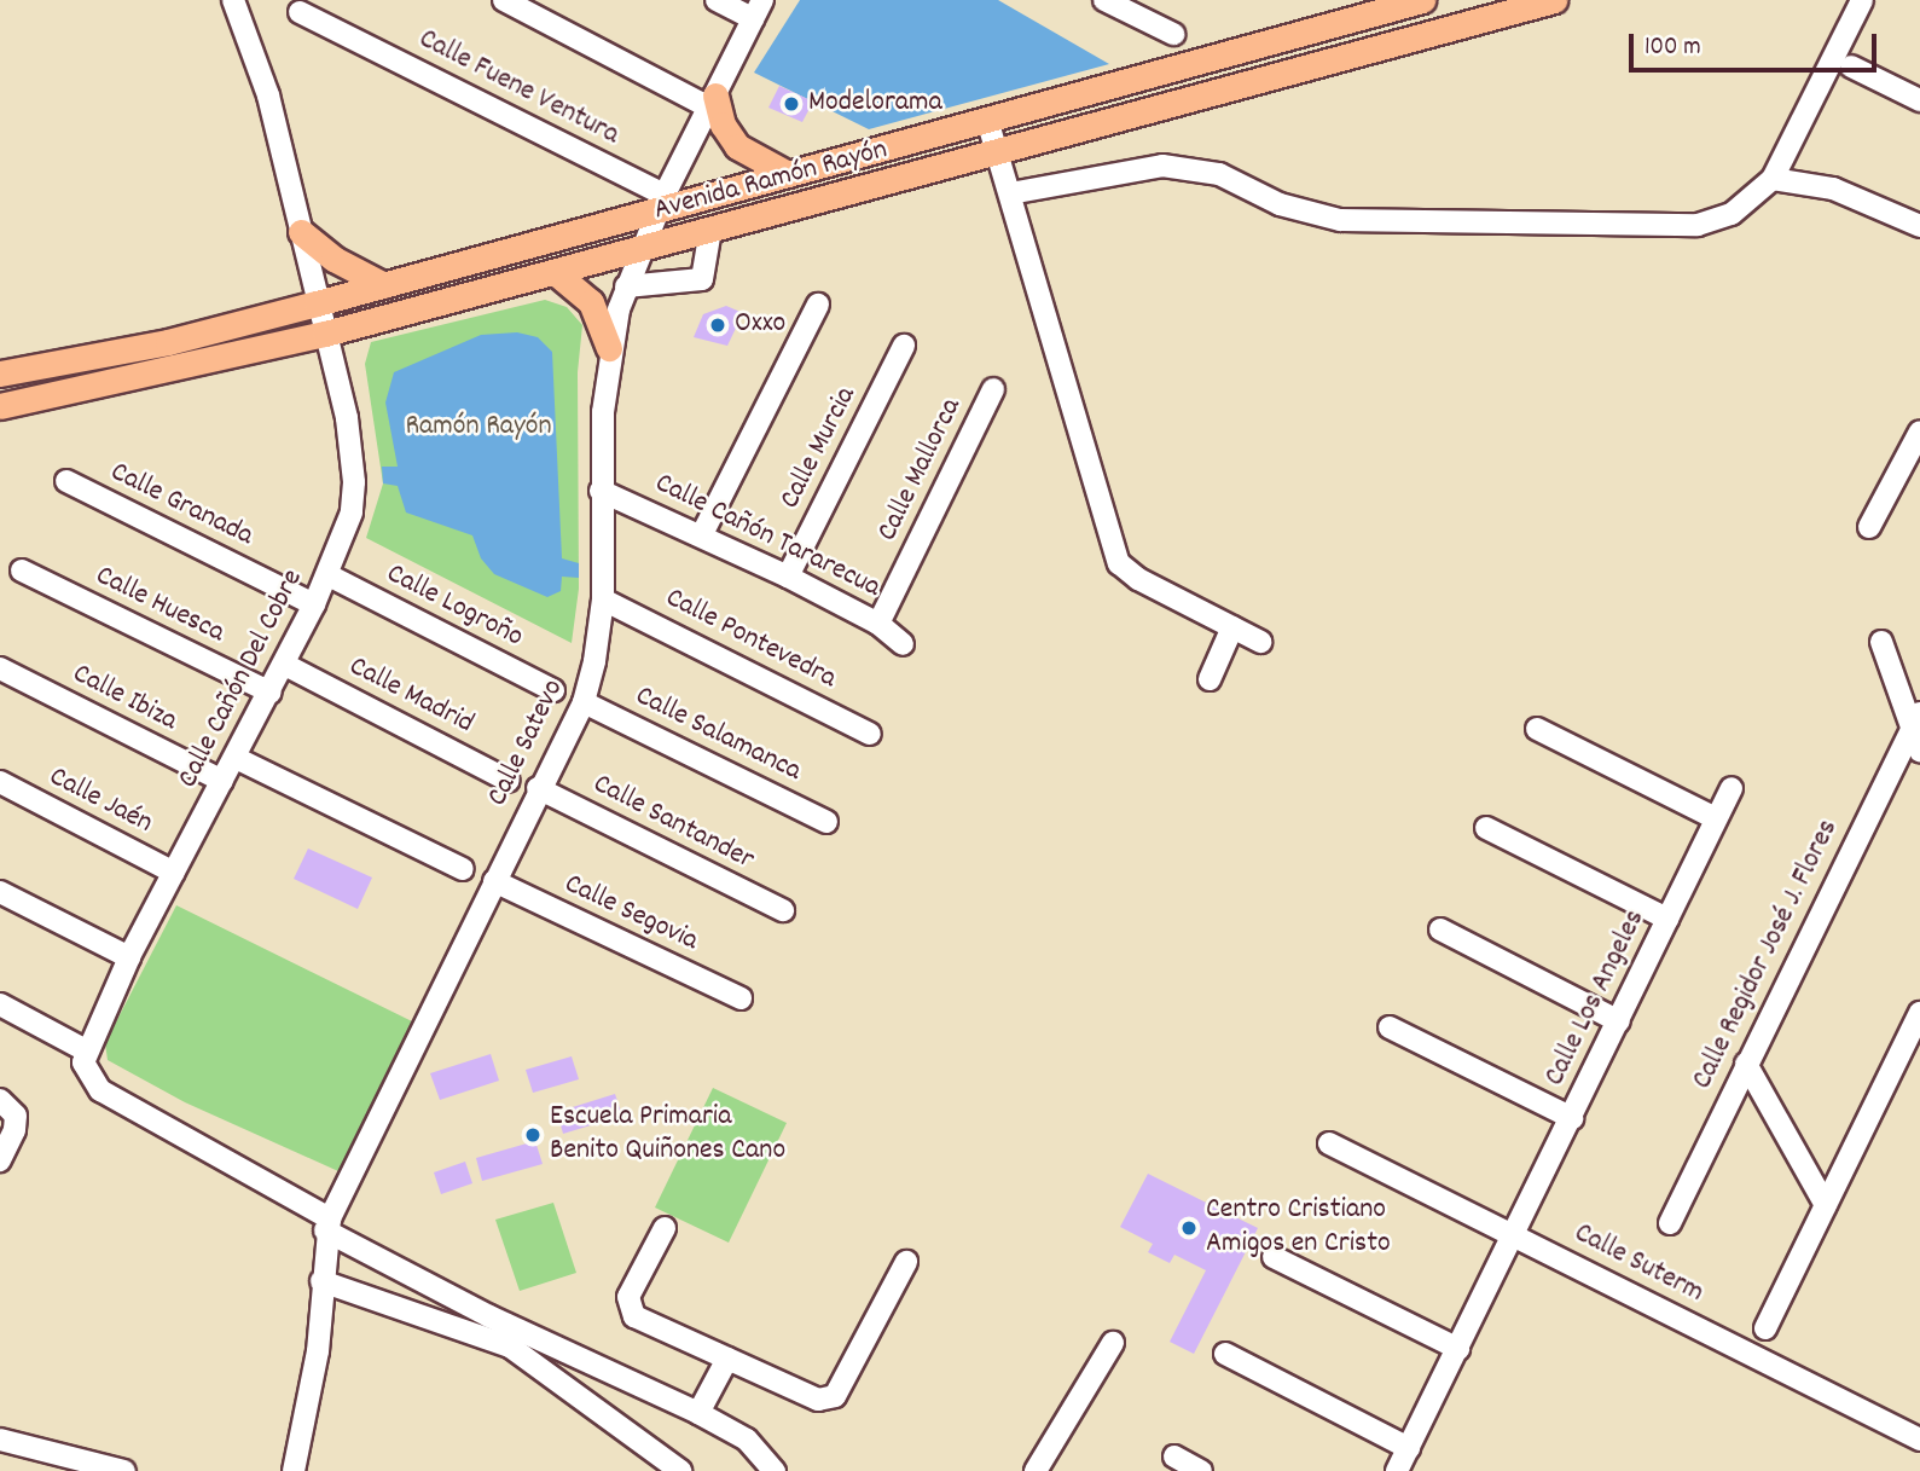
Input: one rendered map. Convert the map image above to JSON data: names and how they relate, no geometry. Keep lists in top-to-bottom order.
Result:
{
  "streets": {
    "main road": ["Avenida Ramón Rayón"],
    "street": [
      "Calle Fuene Ventura",
      "Calle Murcia",
      "Calle Mallorca",
      "Calle Granada",
      "Calle Cañón Tararecua",
      "Calle Huesca",
      "Calle Logroño",
      "Calle Pontevedra",
      "Calle Cañón Del Cobre",
      "Calle Madrid",
      "Calle Ibiza",
      "Calle Salamanca",
      "Calle Satevo",
      "Calle Jaén",
      "Calle Santander",
      "Calle Segovia",
      "Calle Regidor José J. Flores",
      "Calle Los Angeles",
      "Calle Suterm"
    ]
  },
  "crossings": [
    ["Calle Fuene Ventura", "Avenida Ramón Rayón"],
    ["Calle Fuene Ventura", "Calle Satevo"],
    ["Avenida Ramón Rayón", "Calle Cañón Del Cobre"],
    ["Avenida Ramón Rayón", "Calle Satevo"],
    ["Calle Murcia", "Calle Cañón Tararecua"],
    ["Calle Mallorca", "Calle Cañón Tararecua"],
    ["Calle Granada", "Calle Cañón Del Cobre"],
    ["Calle Cañón Tararecua", "Calle Satevo"],
    ["Calle Huesca", "Calle Cañón Del Cobre"],
    ["Calle Logroño", "Calle Cañón Del Cobre"],
    ["Calle Pontevedra", "Calle Satevo"],
    ["Calle Cañón Del Cobre", "Calle Madrid"],
    ["Calle Cañón Del Cobre", "Calle Ibiza"],
    ["Calle Cañón Del Cobre", "Calle Jaén"],
    ["Calle Salamanca", "Calle Satevo"],
    ["Calle Satevo", "Calle Santander"],
    ["Calle Satevo", "Calle Segovia"],
    ["Calle Los Angeles", "Calle Suterm"]
  ],
  "parks": ["Ramón Rayón"],
  "places": [
    "Modelorama",
    "Oxxo",
    "Escuela Primaria Benito Quiñones Cano",
    "Centro Cristiano Amigos en Cristo"
  ],
  "scale_bar": "100 m"
}
